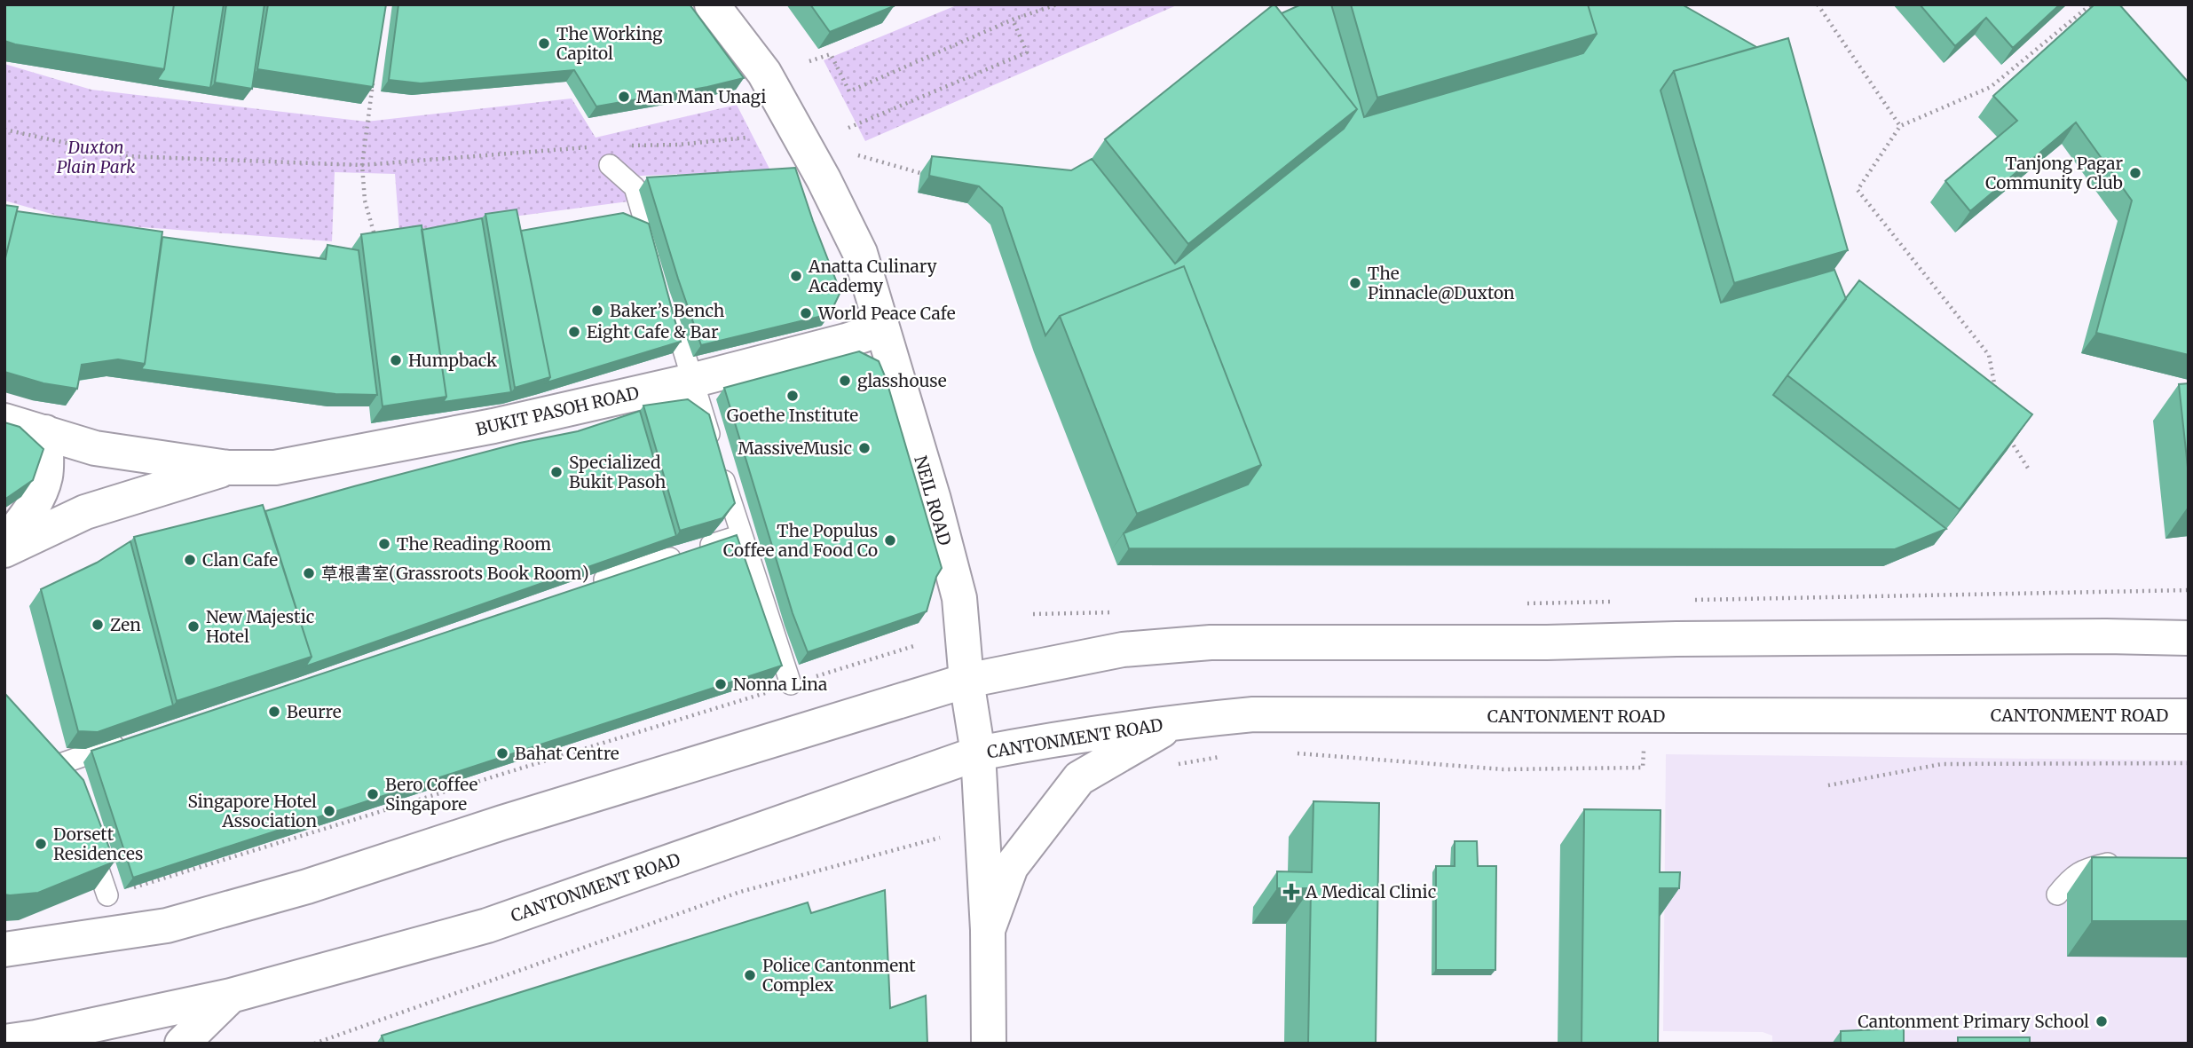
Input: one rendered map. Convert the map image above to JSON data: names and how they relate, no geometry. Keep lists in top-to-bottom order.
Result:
{
  "streets": {
    "main road": ["BUKIT PASOH ROAD", "NEIL ROAD", "CANTONMENT ROAD"]
  },
  "crossings": [
    ["BUKIT PASOH ROAD", "NEIL ROAD"],
    ["NEIL ROAD", "CANTONMENT ROAD"]
  ],
  "parks": ["Duxton Plain Park"],
  "places": {
    "other": [
      "The Working Capitol",
      "Man Man Unagi",
      "Tanjong Pagar Community Club",
      "Anatta Culinary Academy",
      "The Pinnacle@Duxton",
      "Baker’s Bench",
      "World Peace Cafe",
      "Eight Cafe & Bar",
      "Humpback",
      "glasshouse",
      "Goethe Institute",
      "MassiveMusic",
      "Specialized Bukit Pasoh",
      "The Populus Coffee and Food Co",
      "The Reading Room",
      "Clan Cafe",
      "草根書室(Grassroots Book Room)",
      "Zen",
      "New Majestic Hotel",
      "Nonna Lina",
      "Beurre",
      "Bahat Centre",
      "Bero Coffee Singapore",
      "Singapore Hotel Association",
      "Dorsett Residences",
      "Police Cantonment Complex",
      "Cantonment Primary School"
    ],
    "health": ["A Medical Clinic"]
  }
}
